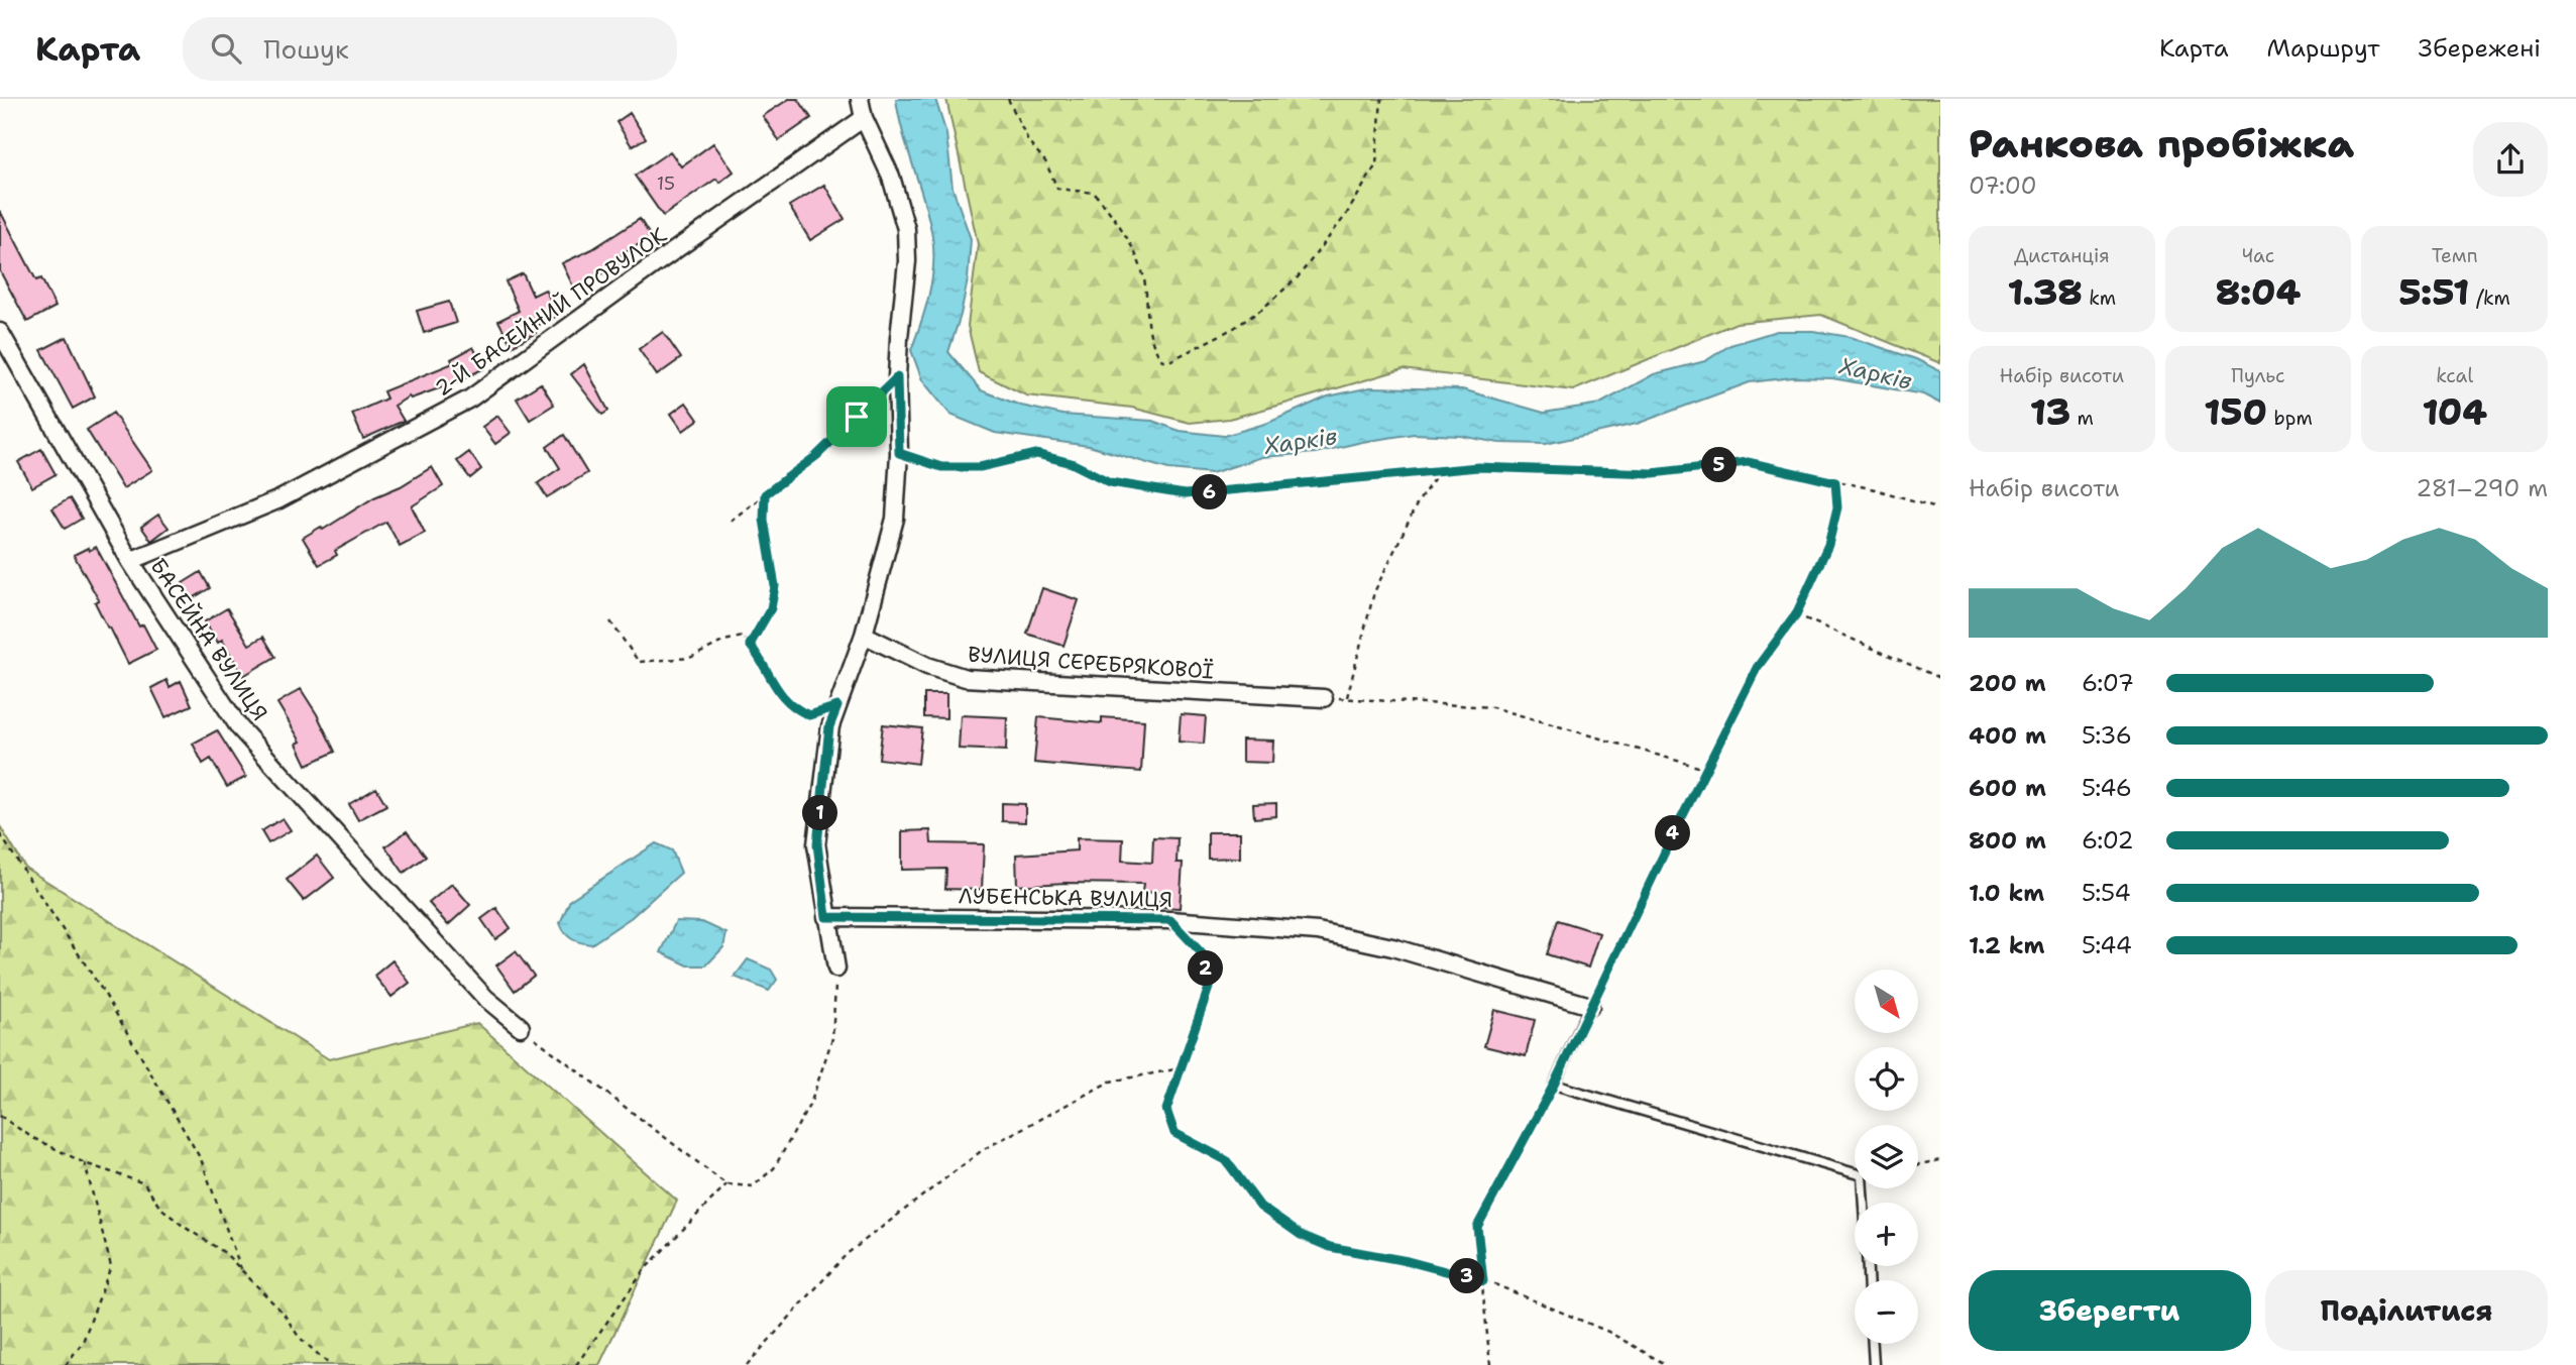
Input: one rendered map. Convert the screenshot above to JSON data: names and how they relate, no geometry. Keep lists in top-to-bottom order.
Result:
{
  "streets": {
    "street": [
      "2-Й БАСЕЙНИЙ ПРОВУЛОК",
      "БАСЕЙНА ВУЛИЦЯ",
      "ВУЛИЦЯ СЕРЕБРЯКОВОЇ",
      "ЛУБEНСЬКА ВУЛИЦЯ"
    ]
  },
  "crossings": [
    ["2-Й БАСЕЙНИЙ ПРОВУЛОК", "БАСЕЙНА ВУЛИЦЯ"]
  ],
  "water": ["Харків"],
  "house_numbers": ["15"],
  "north": "bottom right",
  "page": {
    "header": "Карта",
    "search": "Пошук",
    "nav": ["Карта", "Маршрут", "Збережені"],
    "heading": ["Ранкова пробіжка", "07:00"],
    "stats": [
      ["Дистанція", "1.38 km"],
      ["Час", "8:04"],
      ["Темп", "5:51 /km"],
      ["Набір висоти", "13 m"],
      ["Пульс", "150 bpm"],
      ["kcal", "104"]
    ],
    "pins": [
      "5",
      "6",
      "1",
      "4",
      "2",
      "3"
    ],
    "chart": ["Набір висоти", "281–290 m"],
    "list": [
      {
        "name": "200 m",
        "note": "6:07"
      },
      {
        "name": "400 m",
        "note": "5:36"
      },
      {
        "name": "600 m",
        "note": "5:46"
      },
      {
        "name": "800 m",
        "note": "6:02"
      },
      {
        "name": "1.0 km",
        "note": "5:54"
      },
      {
        "name": "1.2 km",
        "note": "5:44"
      }
    ],
    "map_buttons": ["+", "−"],
    "buttons": ["Зберегти", "Поділитися"]
  }
}
